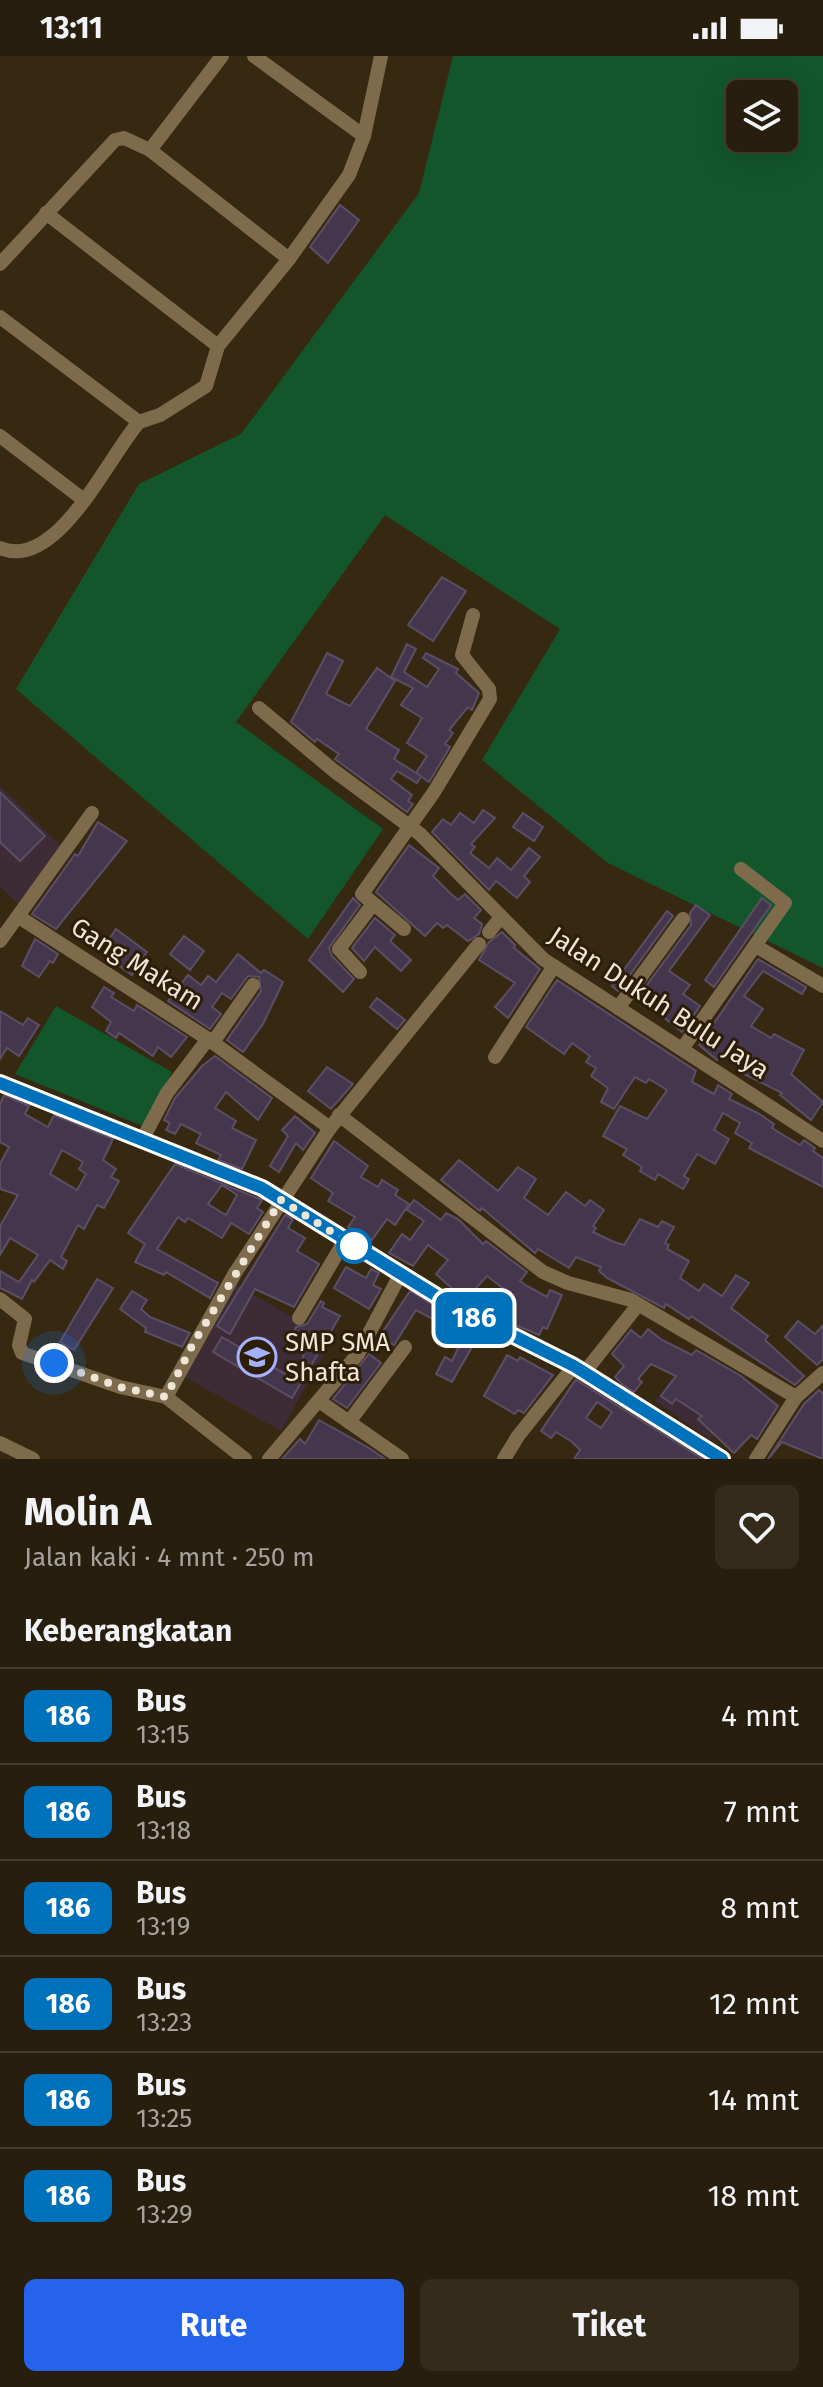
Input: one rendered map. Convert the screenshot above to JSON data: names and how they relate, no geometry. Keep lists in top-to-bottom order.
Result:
{
  "streets": {
    "street": ["Gang Makam", "Jalan Dukuh Bulu Jaya"]
  },
  "places": {
    "school or university": ["SMP SMA Shafta"]
  },
  "lines": ["bus line 186"],
  "page": {
    "status": "13:11",
    "on_map": "186",
    "heading": [
      ["Molin A", "Jalan kaki · 4 mnt · 250 m"],
      "Keberangkatan"
    ],
    "list": [
      {
        "mark": "186",
        "name": "Bus",
        "note": "13:15",
        "value": "4 mnt"
      },
      {
        "mark": "186",
        "name": "Bus",
        "note": "13:18",
        "value": "7 mnt"
      },
      {
        "mark": "186",
        "name": "Bus",
        "note": "13:19",
        "value": "8 mnt"
      },
      {
        "mark": "186",
        "name": "Bus",
        "note": "13:23",
        "value": "12 mnt"
      },
      {
        "mark": "186",
        "name": "Bus",
        "note": "13:25",
        "value": "14 mnt"
      },
      {
        "mark": "186",
        "name": "Bus",
        "note": "13:29",
        "value": "18 mnt"
      }
    ],
    "buttons": ["Rute", "Tiket"]
  }
}
